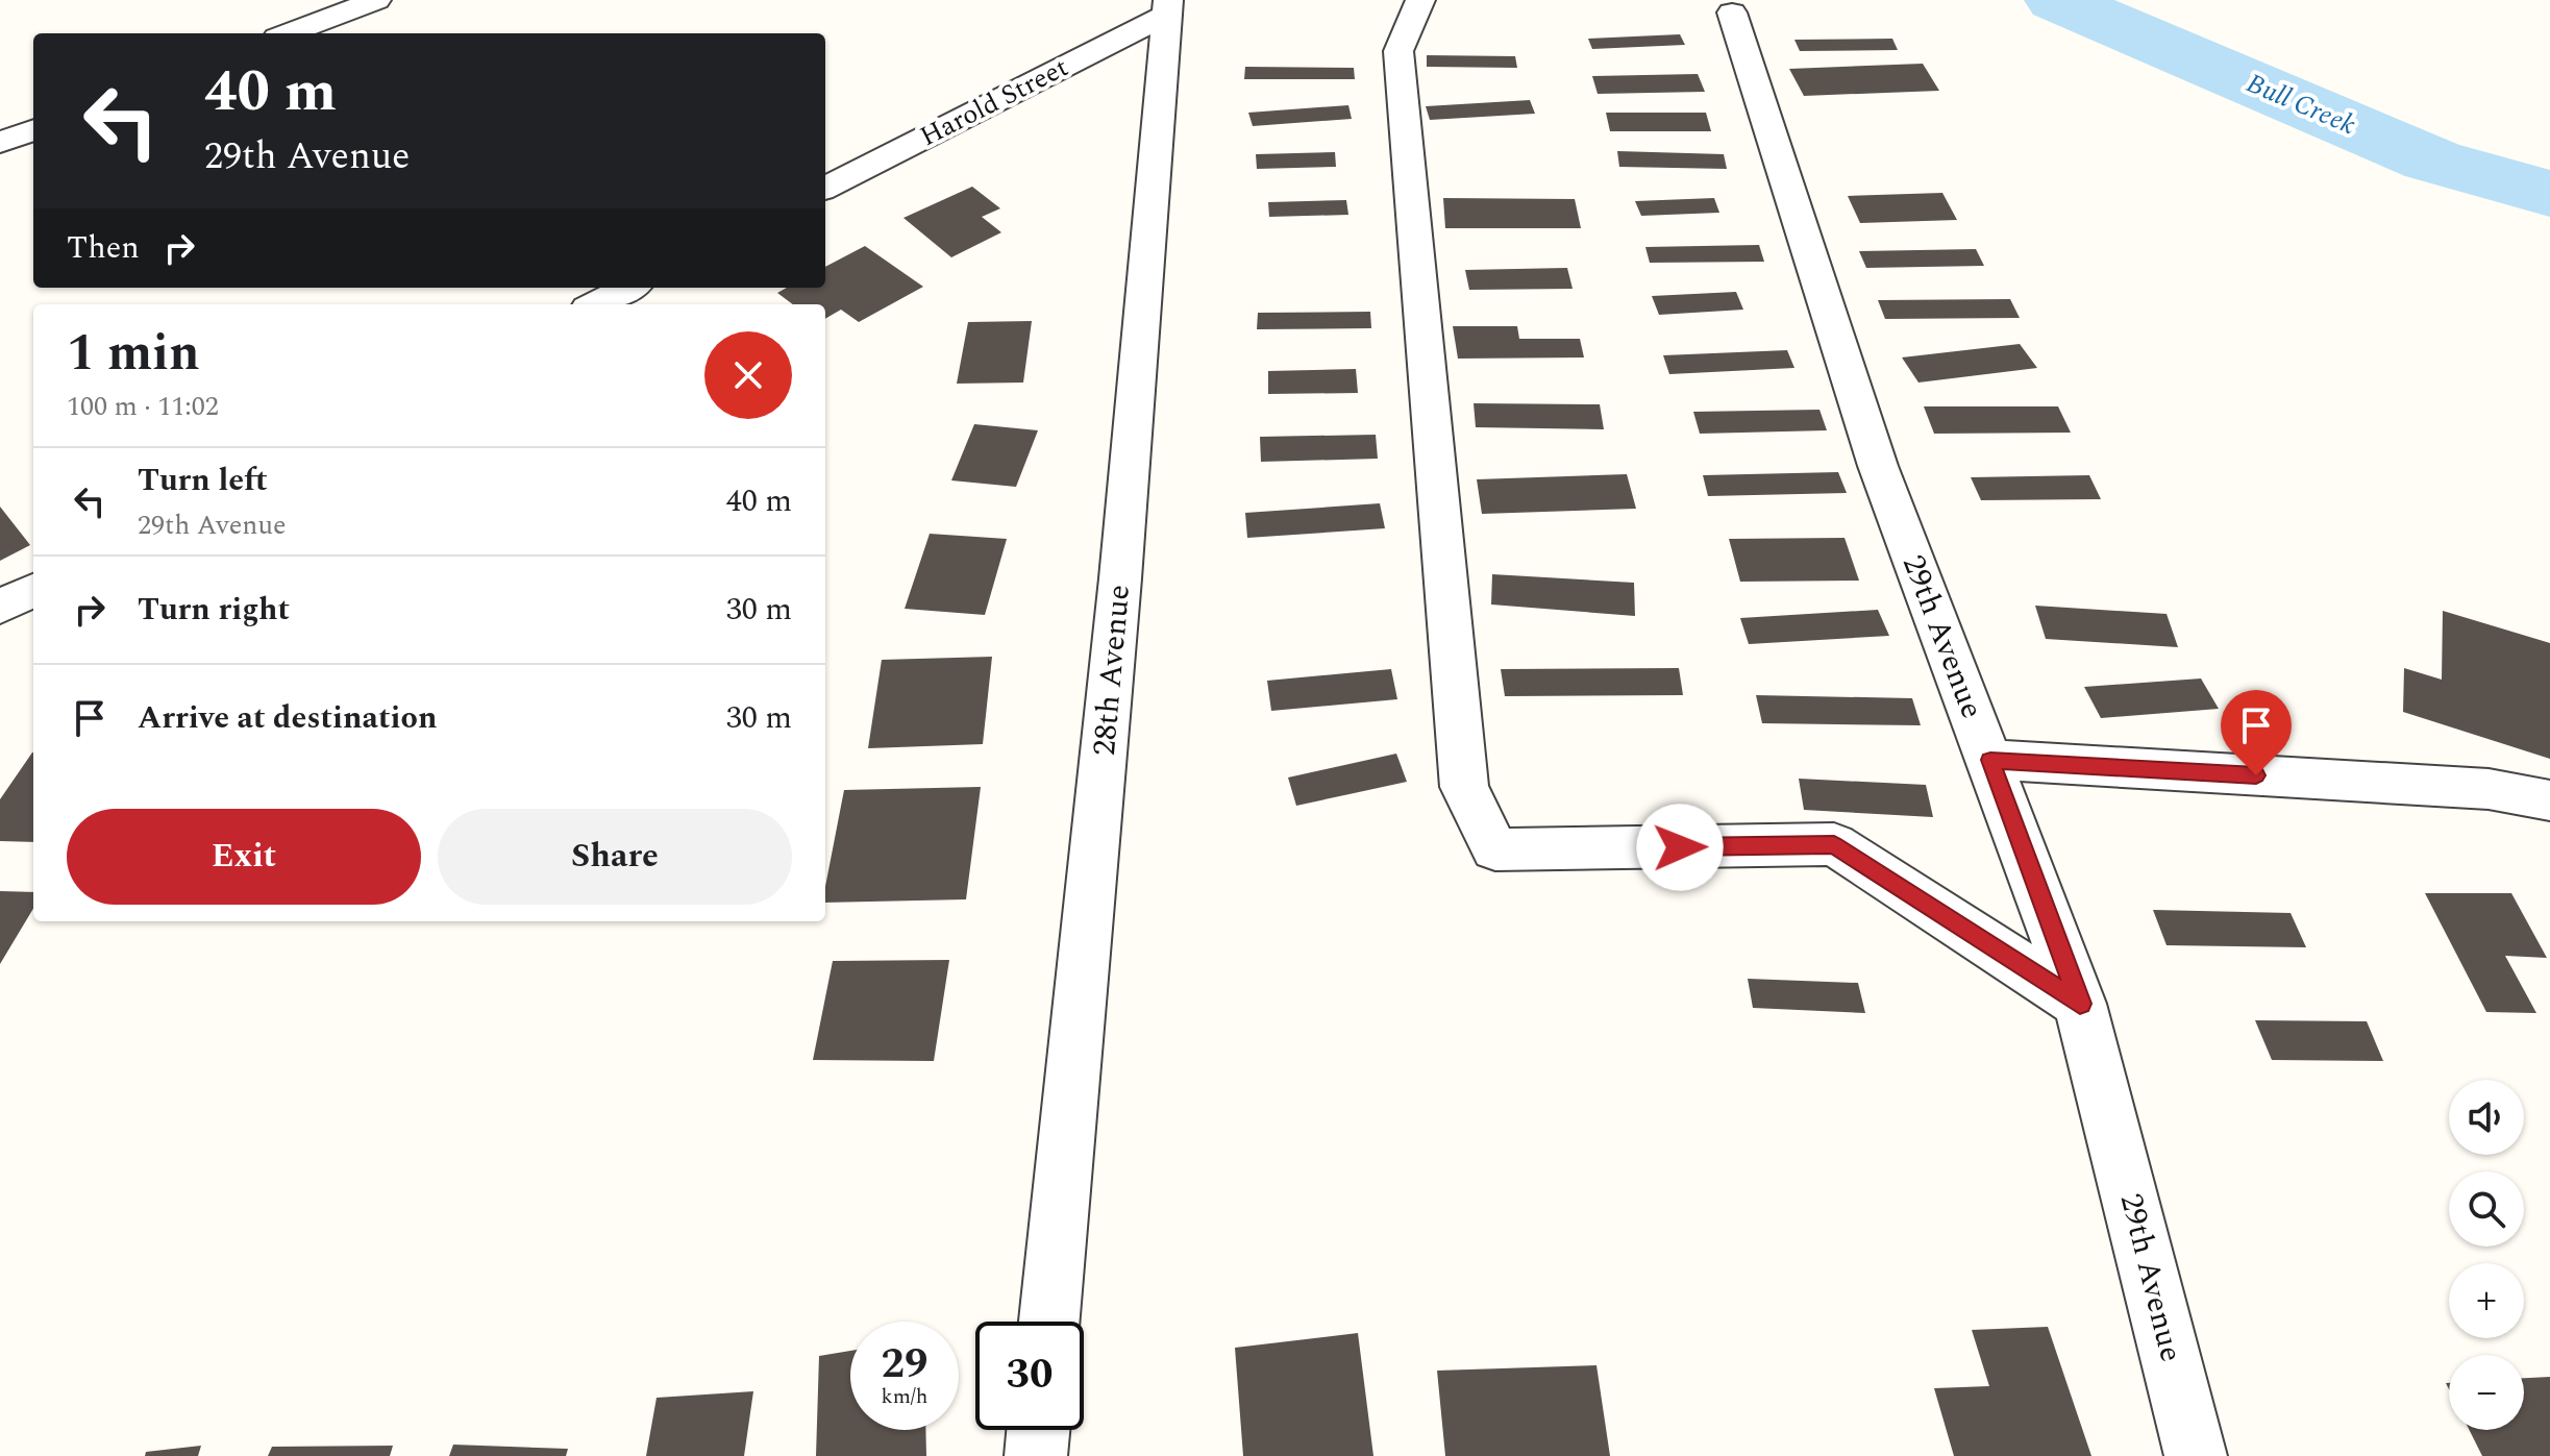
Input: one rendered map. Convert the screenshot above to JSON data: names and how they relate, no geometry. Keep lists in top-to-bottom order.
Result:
{
  "streets": {
    "street": ["Harold Street", "29th Avenue", "28th Avenue"]
  },
  "crossings": [
    ["Harold Street", "28th Avenue"]
  ],
  "water": ["Bull Creek"],
  "page": {
    "turn": ["40 m", "29th Avenue"],
    "then": "Then",
    "heading": ["1 min", "100 m · 11:02"],
    "list": [
      {
        "name": "Turn left",
        "note": "29th Avenue",
        "value": "40 m"
      },
      {
        "name": "Turn right",
        "value": "30 m"
      },
      {
        "name": "Arrive at destination",
        "value": "30 m"
      }
    ],
    "buttons": ["Exit", "Share"],
    "map_buttons": ["+", "−"],
    "speed": "29 km/h",
    "limit": "30"
  }
}
